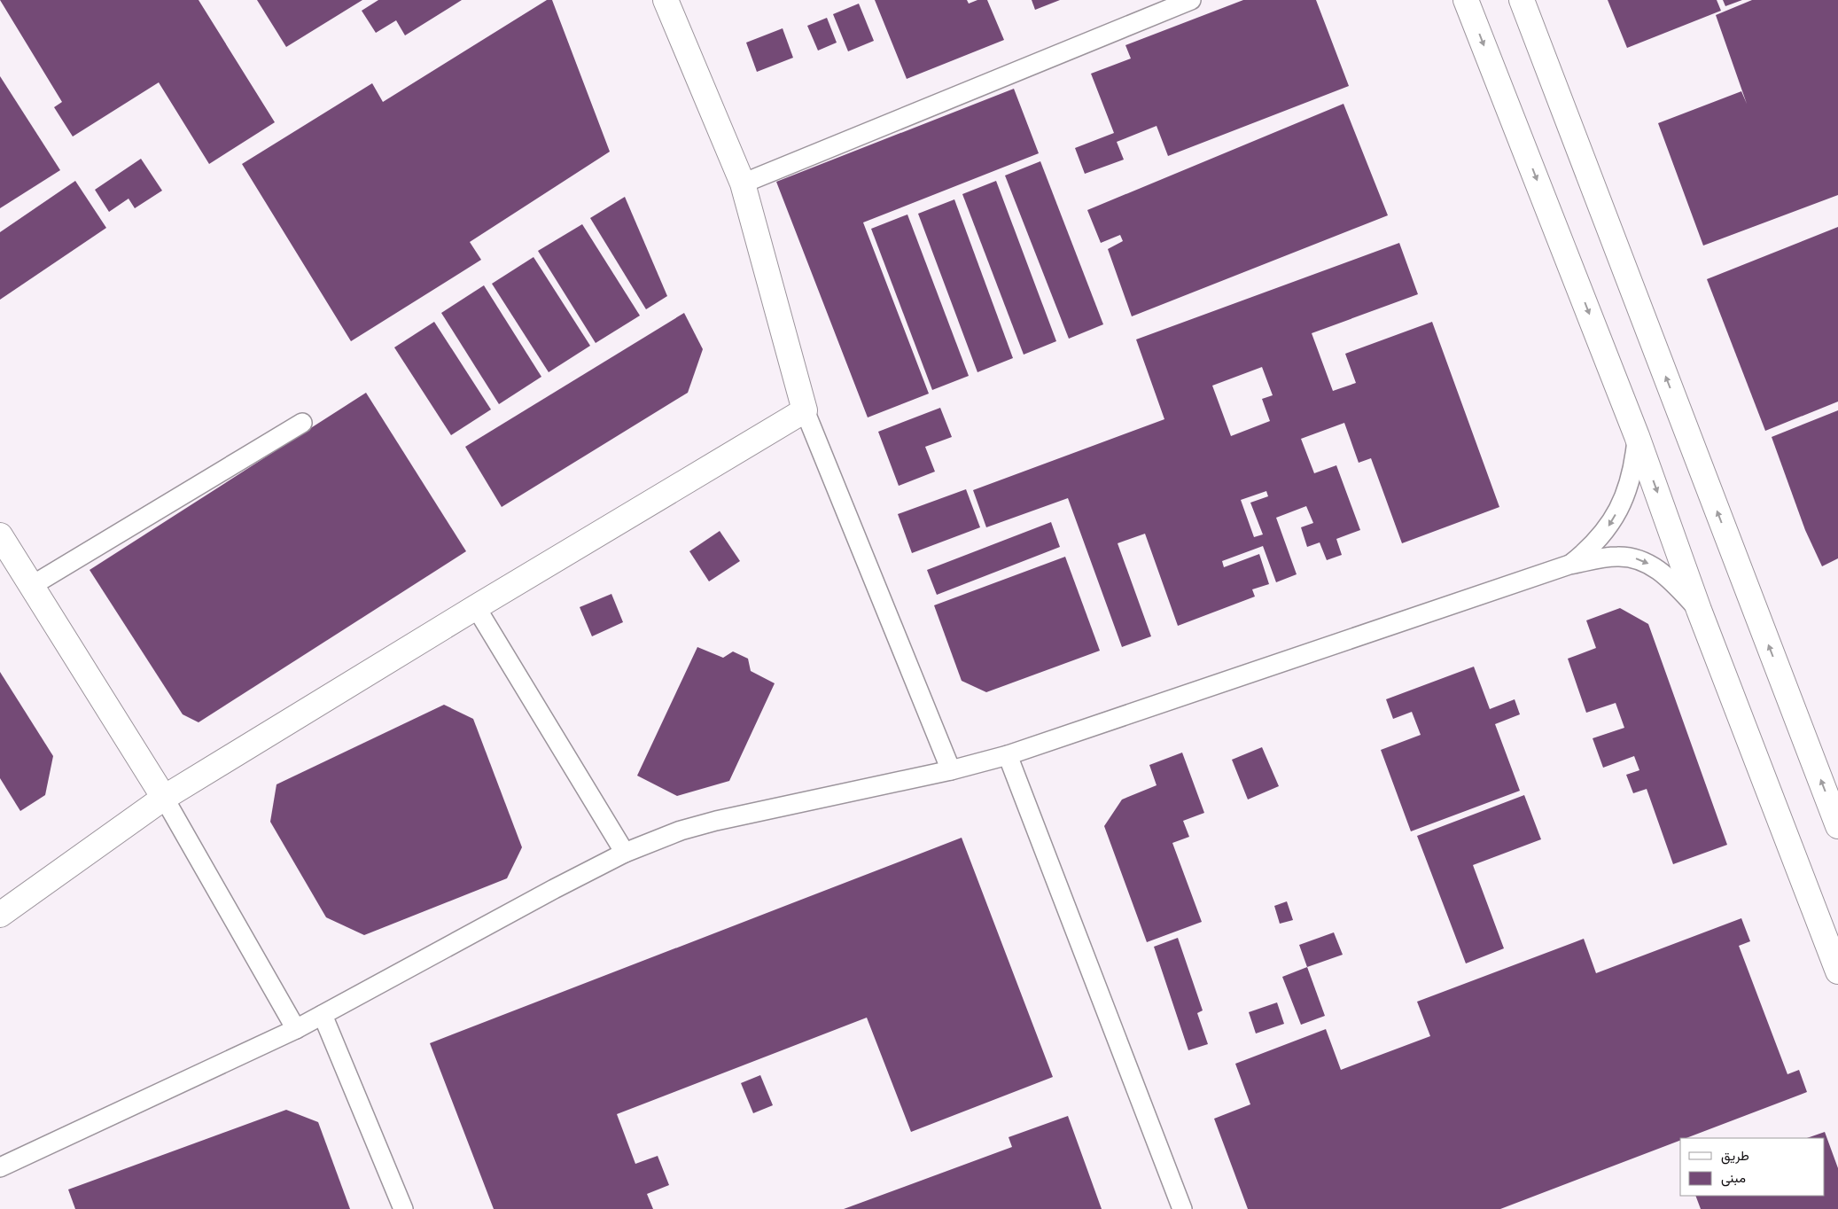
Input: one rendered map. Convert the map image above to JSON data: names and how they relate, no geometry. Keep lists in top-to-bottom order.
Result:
{
  "legend": ["طريق", "مبنى"]
}
